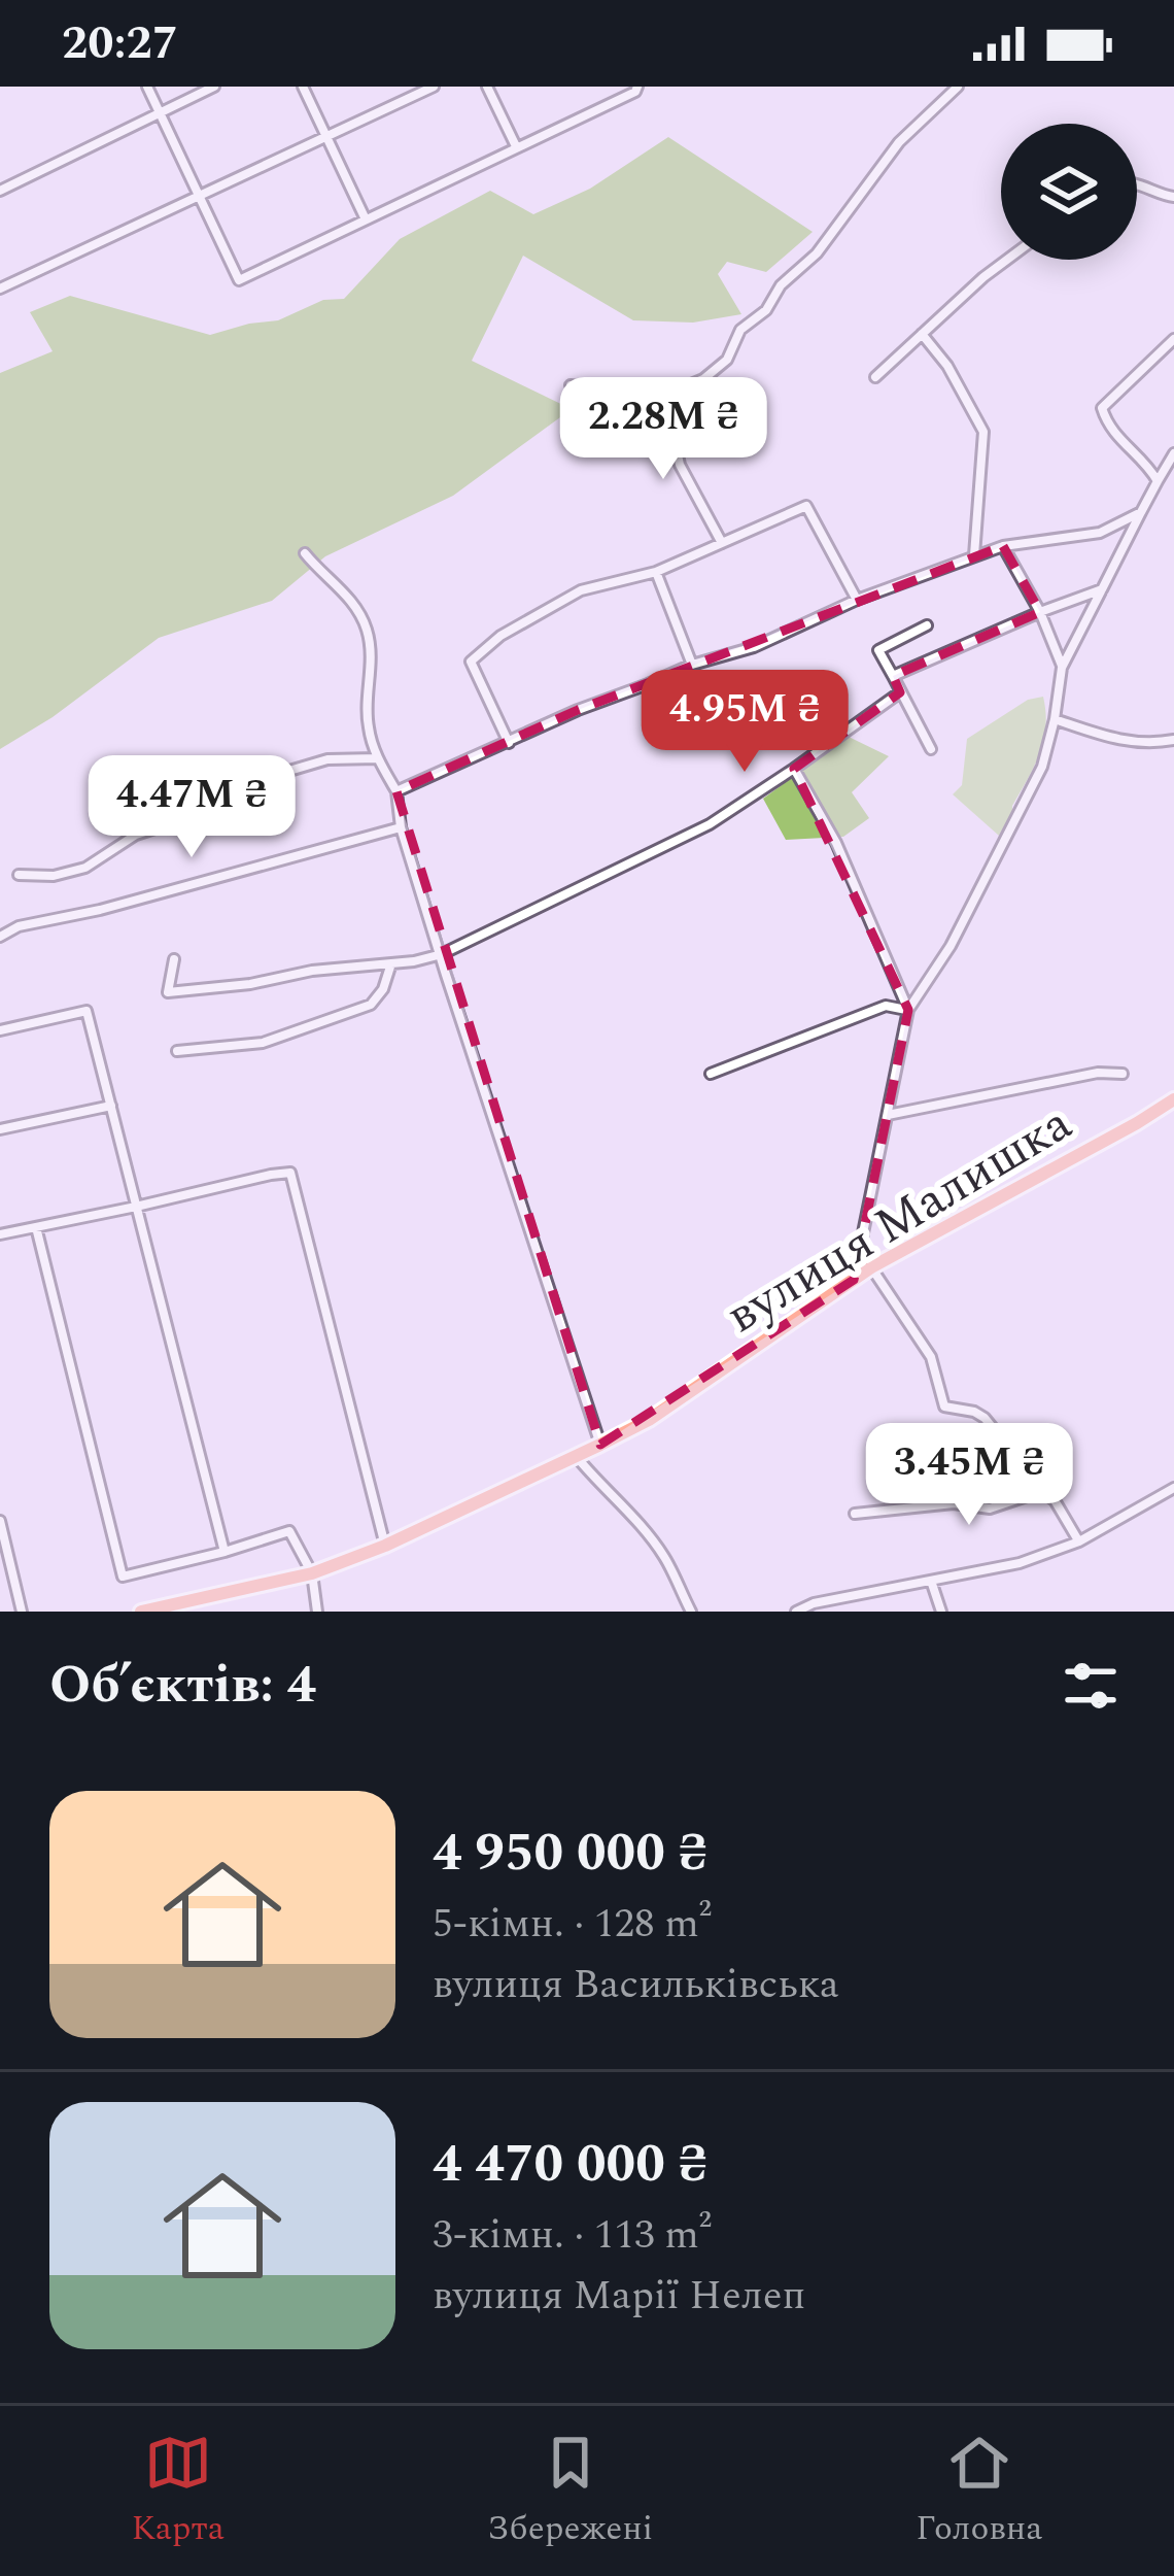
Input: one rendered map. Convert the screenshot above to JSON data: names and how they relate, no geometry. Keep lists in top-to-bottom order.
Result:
{
  "streets": {
    "main road": ["вулиця Малишка"]
  },
  "page": {
    "status": "20:27",
    "price": [
      "2.28M ₴",
      "4.95M ₴",
      "4.47M ₴",
      "3.45M ₴"
    ],
    "heading": "Об’єктів: 4",
    "list": [
      {
        "name": "4 950 000 ₴",
        "note": "5-кімн. · 128 m² · вулиця Васильківська"
      },
      {
        "name": "4 470 000 ₴",
        "note": "3-кімн. · 113 m² · вулиця Марії Нелеп"
      }
    ],
    "tabs": ["Карта", "Збережені", "Головна"]
  }
}
